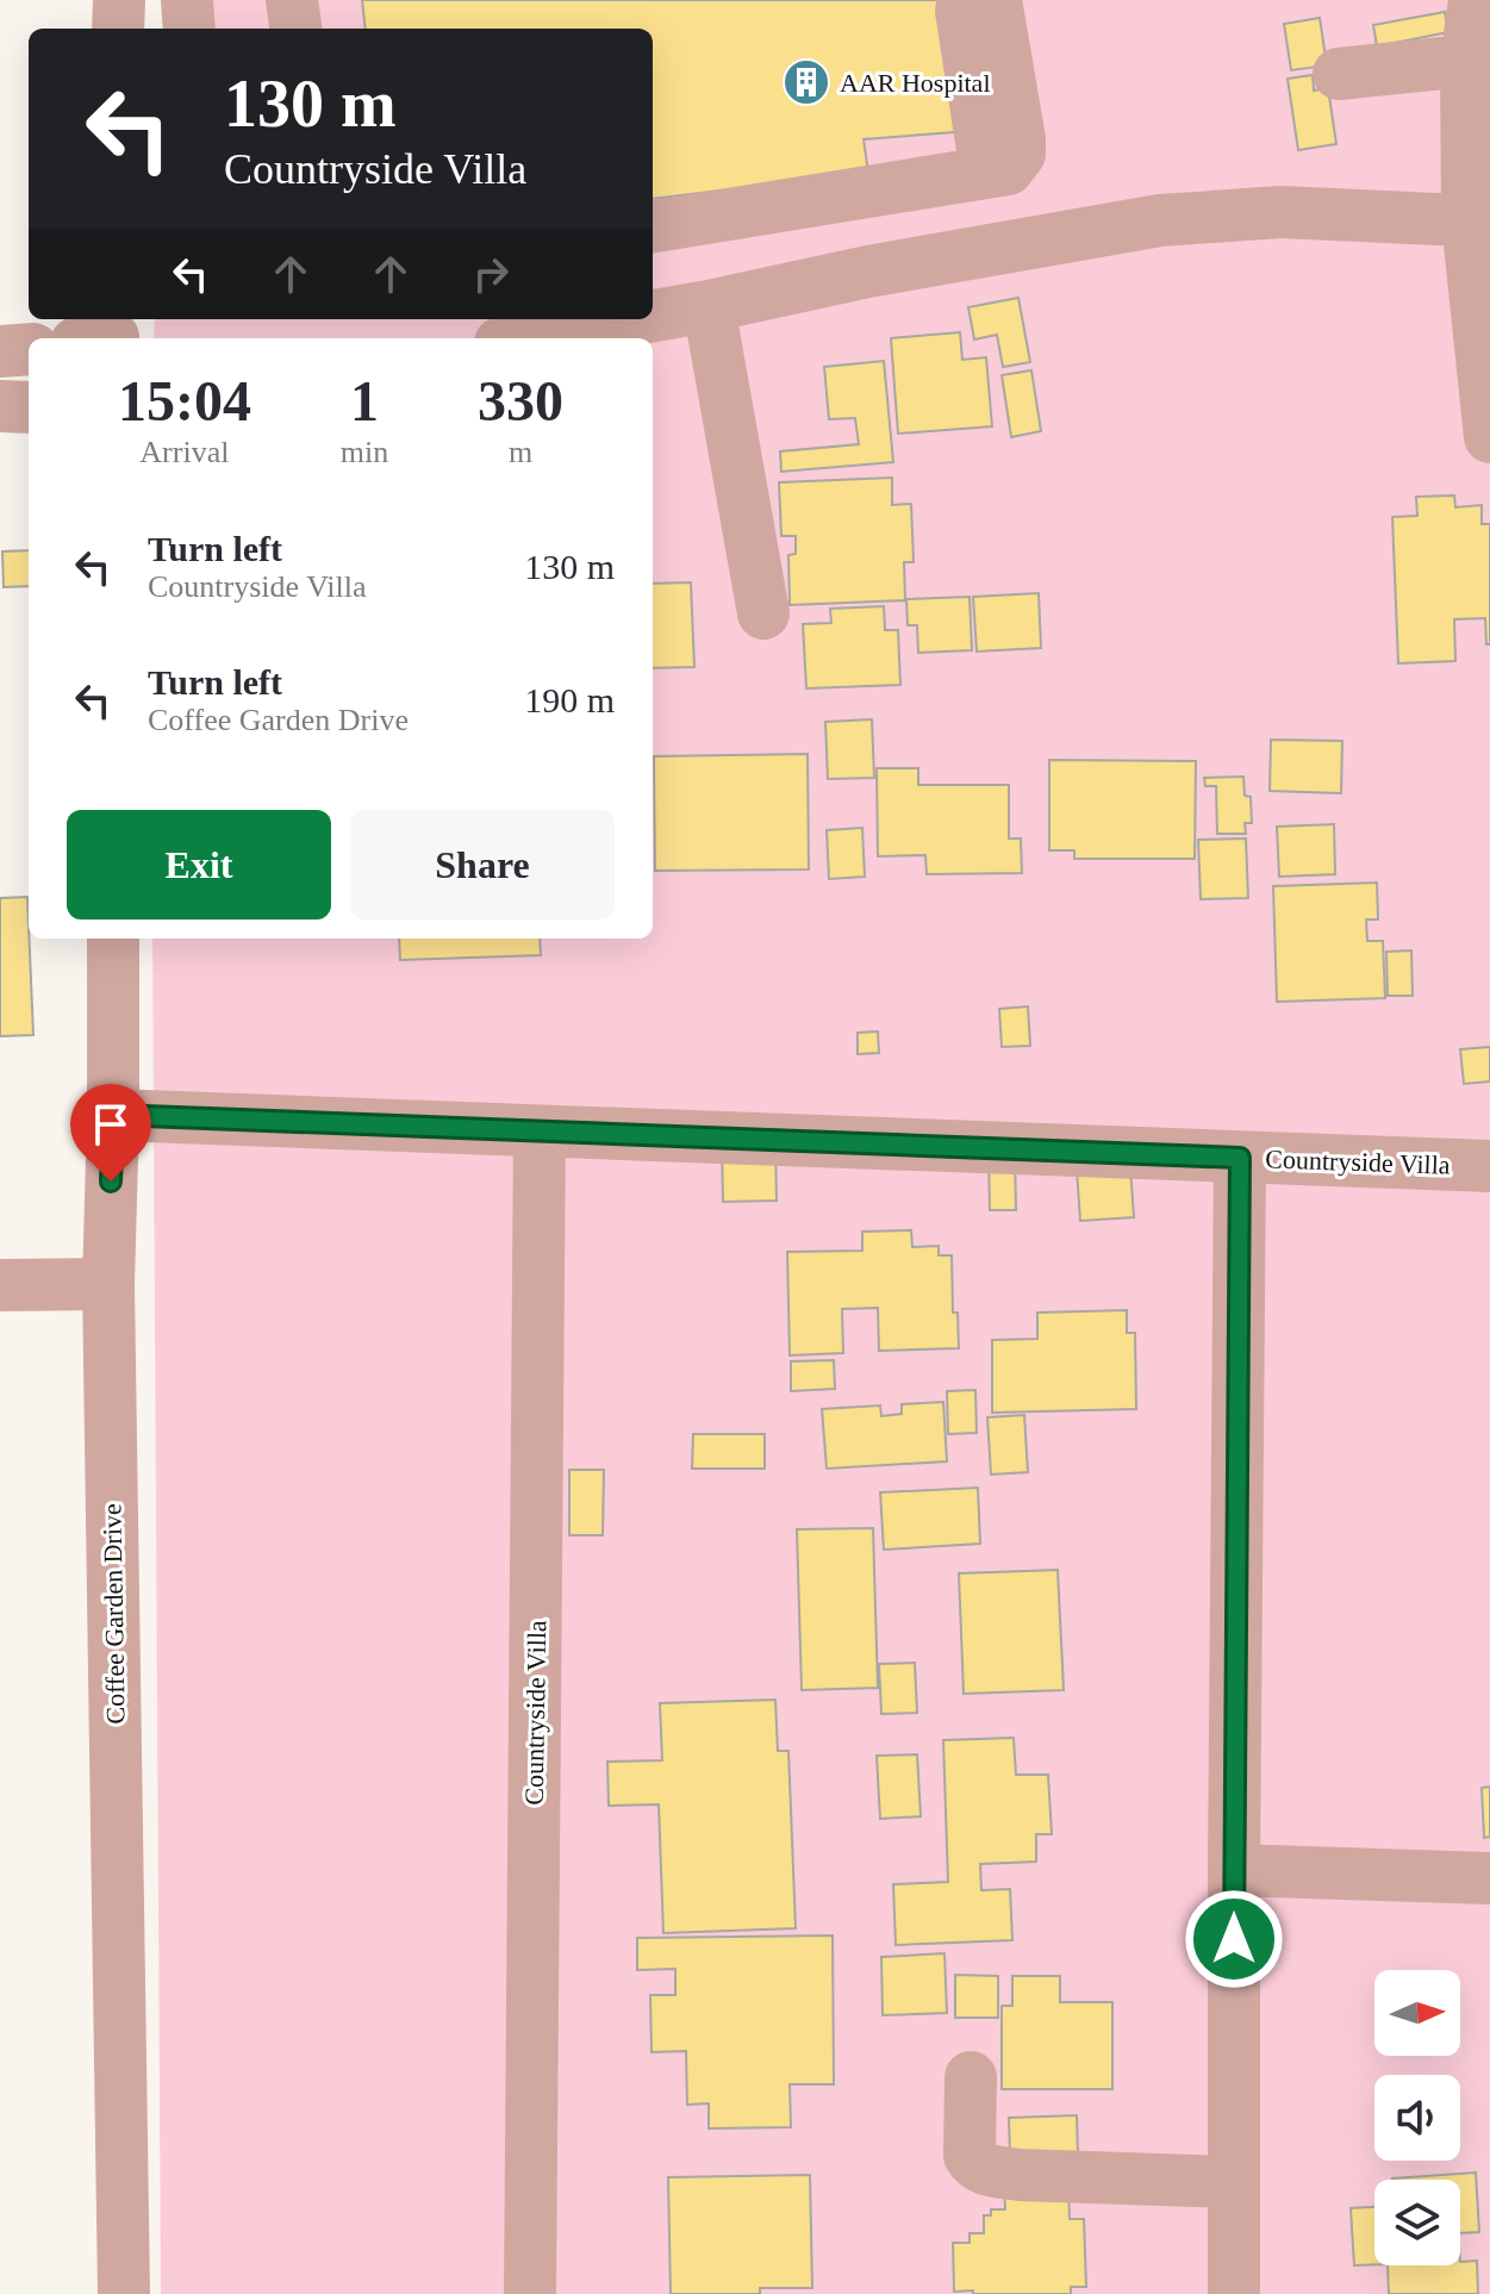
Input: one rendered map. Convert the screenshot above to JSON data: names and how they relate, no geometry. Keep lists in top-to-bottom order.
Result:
{
  "streets": {
    "street": ["Countryside Villa", "Coffee Garden Drive"]
  },
  "crossings": [
    ["Countryside Villa", "Coffee Garden Drive"]
  ],
  "places": {
    "building": ["AAR Hospital"]
  },
  "north": "right",
  "page": {
    "turn": ["130 m", "Countryside Villa"],
    "eta": [
      "15:04",
      "Arrival",
      "1",
      "min",
      "330",
      "m"
    ],
    "list": [
      {
        "name": "Turn left",
        "note": "Countryside Villa",
        "value": "130 m"
      },
      {
        "name": "Turn left",
        "note": "Coffee Garden Drive",
        "value": "190 m"
      }
    ],
    "buttons": ["Exit", "Share"]
  }
}
